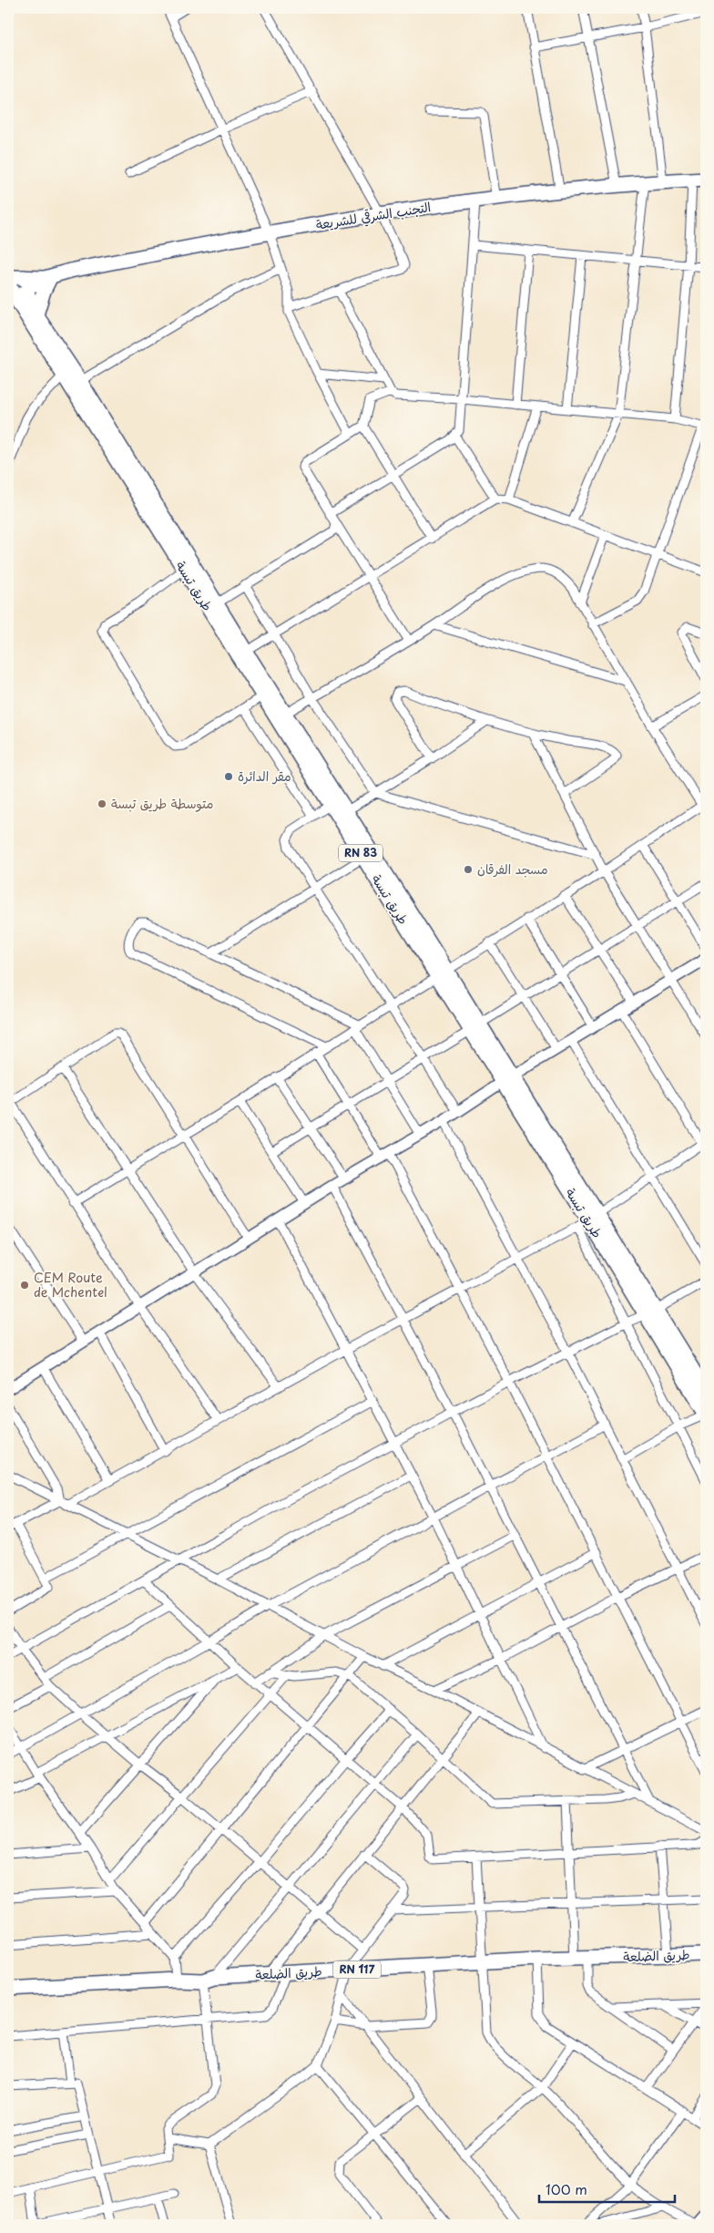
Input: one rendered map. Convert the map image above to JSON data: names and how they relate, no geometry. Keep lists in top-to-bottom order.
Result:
{
  "streets": {
    "main road": [
      "التجنب الشرقي للشريعة",
      "طريق تبسة",
      "RN 83",
      "طريق الضلعة",
      "RN 117"
    ]
  },
  "crossings": [
    ["التجنب الشرقي للشريعة", "طريق تبسة"]
  ],
  "places": [
    "مقر الدائرة",
    "متوسطة طريق تبسة",
    "مسجد الفرقان",
    "CEM Route de Mchentel"
  ],
  "scale_bar": "100 m"
}
